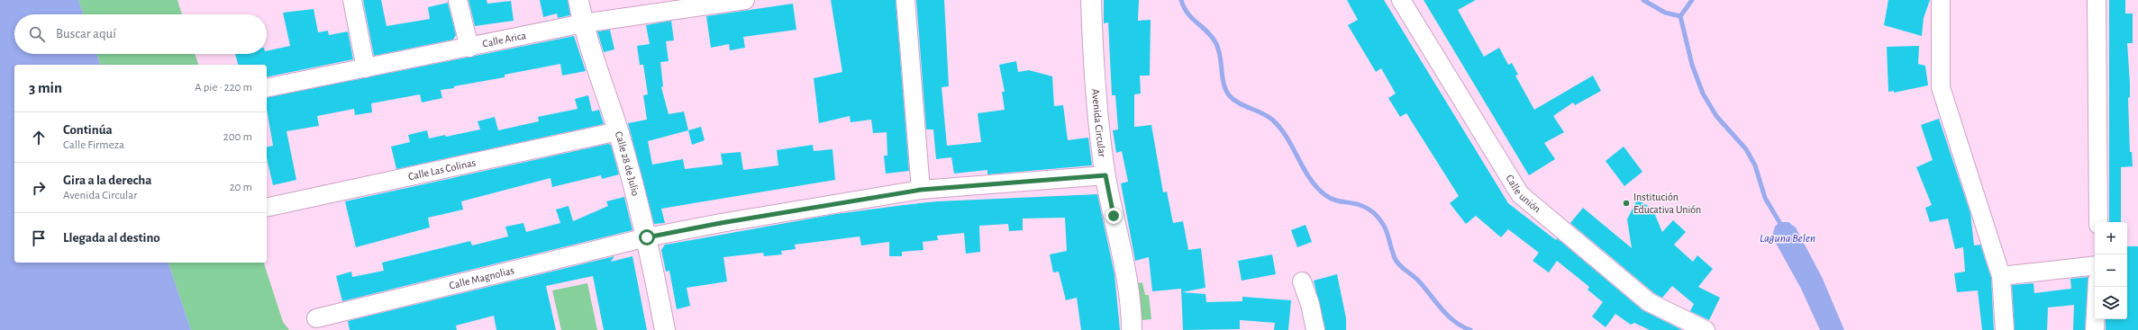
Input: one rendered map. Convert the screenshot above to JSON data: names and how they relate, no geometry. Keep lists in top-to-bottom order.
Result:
{
  "streets": {
    "street": [
      "Calle Arica",
      "Avenida Circular",
      "Calle 28 de Julio",
      "Calle Las Colinas",
      "Calle unión",
      "Calle Magnolias"
    ]
  },
  "crossings": [
    ["Calle Arica", "Calle 28 de Julio"],
    ["Avenida Circular", "Calle Magnolias"],
    ["Calle 28 de Julio", "Calle Las Colinas"],
    ["Calle 28 de Julio", "Calle Magnolias"]
  ],
  "water": ["Laguna Belen"],
  "places": ["Institución Educativa Unión"],
  "page": {
    "search": "Buscar aquí",
    "heading": ["3 min", "A pie · 220 m"],
    "list": [
      ["Continúa", "Calle Firmeza", "200 m"],
      ["Gira a la derecha", "Avenida Circular", "20 m"],
      "Llegada al destino"
    ],
    "map_buttons": ["+", "−"]
  }
}
